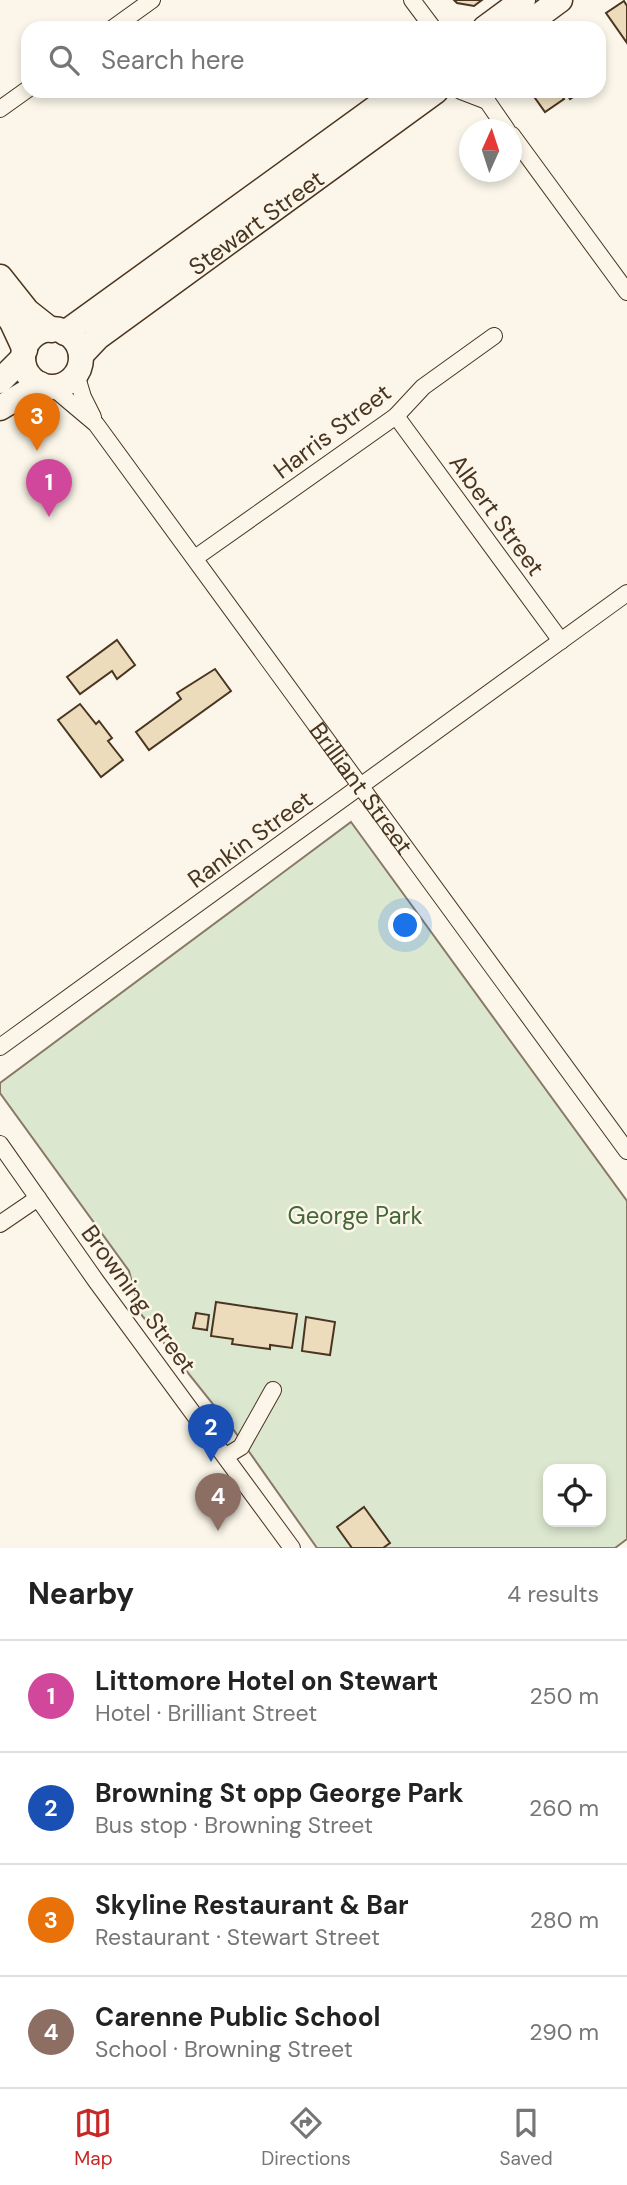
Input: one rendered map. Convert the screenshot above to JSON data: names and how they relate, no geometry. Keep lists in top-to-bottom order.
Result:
{
  "streets": {
    "highway": ["Stewart Street"],
    "street": [
      "Harris Street",
      "Albert Street",
      "Brilliant Street",
      "Rankin Street",
      "Browning Street"
    ]
  },
  "crossings": [
    ["Stewart Street", "Brilliant Street"],
    ["Harris Street", "Albert Street"],
    ["Harris Street", "Brilliant Street"],
    ["Albert Street", "Rankin Street"],
    ["Brilliant Street", "Rankin Street"]
  ],
  "parks": ["George Park"],
  "north": "top",
  "page": {
    "search": "Search here",
    "pins": [
      "3",
      "1",
      "2",
      "4"
    ],
    "heading": ["Nearby", "4 results"],
    "list": [
      {
        "mark": "1",
        "name": "Littomore Hotel on Stewart",
        "note": "Hotel · Brilliant Street",
        "value": "250 m"
      },
      {
        "mark": "2",
        "name": "Browning St opp George Park",
        "note": "Bus stop · Browning Street",
        "value": "260 m"
      },
      {
        "mark": "3",
        "name": "Skyline Restaurant & Bar",
        "note": "Restaurant · Stewart Street",
        "value": "280 m"
      },
      {
        "mark": "4",
        "name": "Carenne Public School",
        "note": "School · Browning Street",
        "value": "290 m"
      }
    ],
    "nav": ["Map", "Directions", "Saved"]
  }
}
